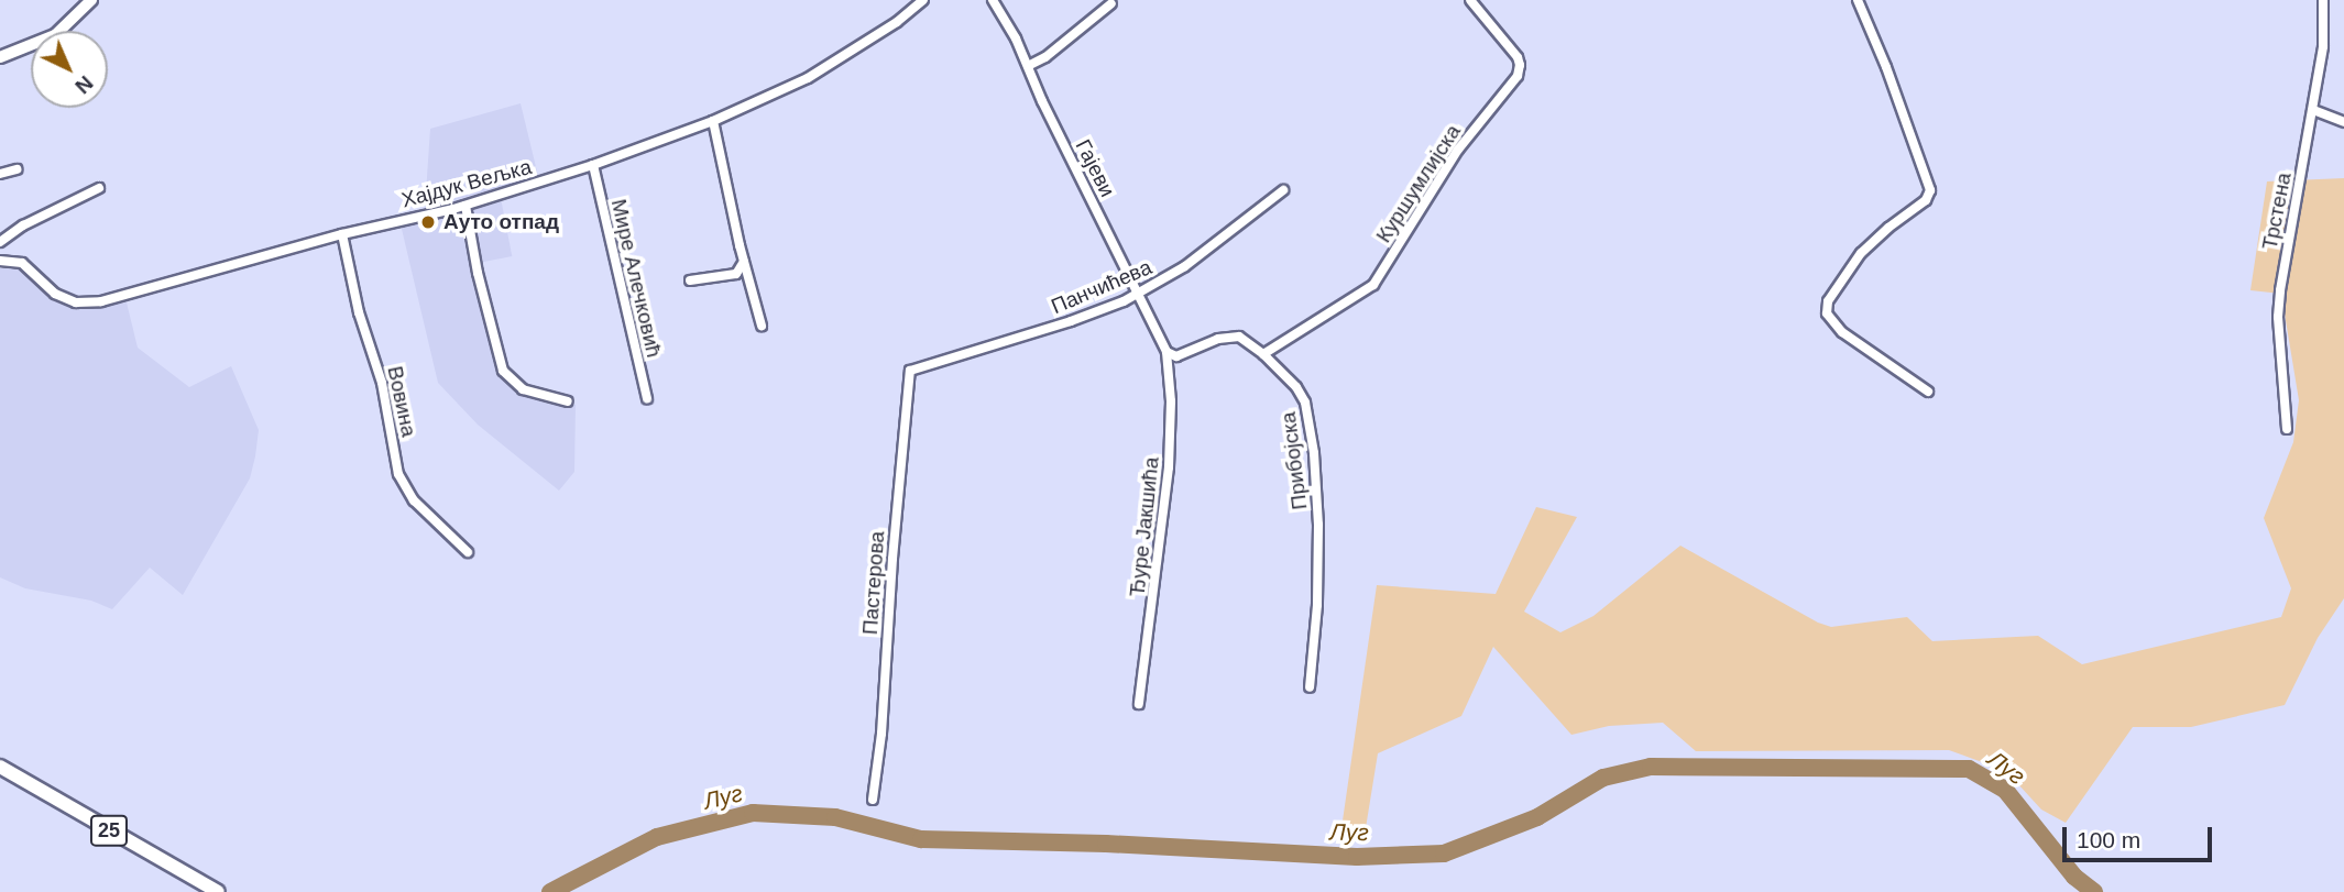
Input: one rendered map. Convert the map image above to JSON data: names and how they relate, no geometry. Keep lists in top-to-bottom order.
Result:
{
  "streets": {
    "main road": ["25"],
    "street": [
      "Гајеви",
      "Хајдук Вељка",
      "Куршумлијска",
      "Трстена",
      "Мире Алечковић",
      "Панчићева",
      "Вовина",
      "Прибојска",
      "Ђуре Јакшића",
      "Пастерова"
    ]
  },
  "crossings": [
    ["Гајеви", "Панчићева"],
    ["Гајеви", "Прибојска"],
    ["Гајеви", "Ђуре Јакшића"],
    ["Хајдук Вељка", "Мире Алечковић"],
    ["Хајдук Вељка", "Вовина"],
    ["Куршумлијска", "Прибојска"],
    ["Панчићева", "Пастерова"],
    ["Прибојска", "Ђуре Јакшића"]
  ],
  "water": ["Луг"],
  "places": ["Ауто отпад"],
  "scale_bar": "100 m",
  "north": "bottom right"
}
